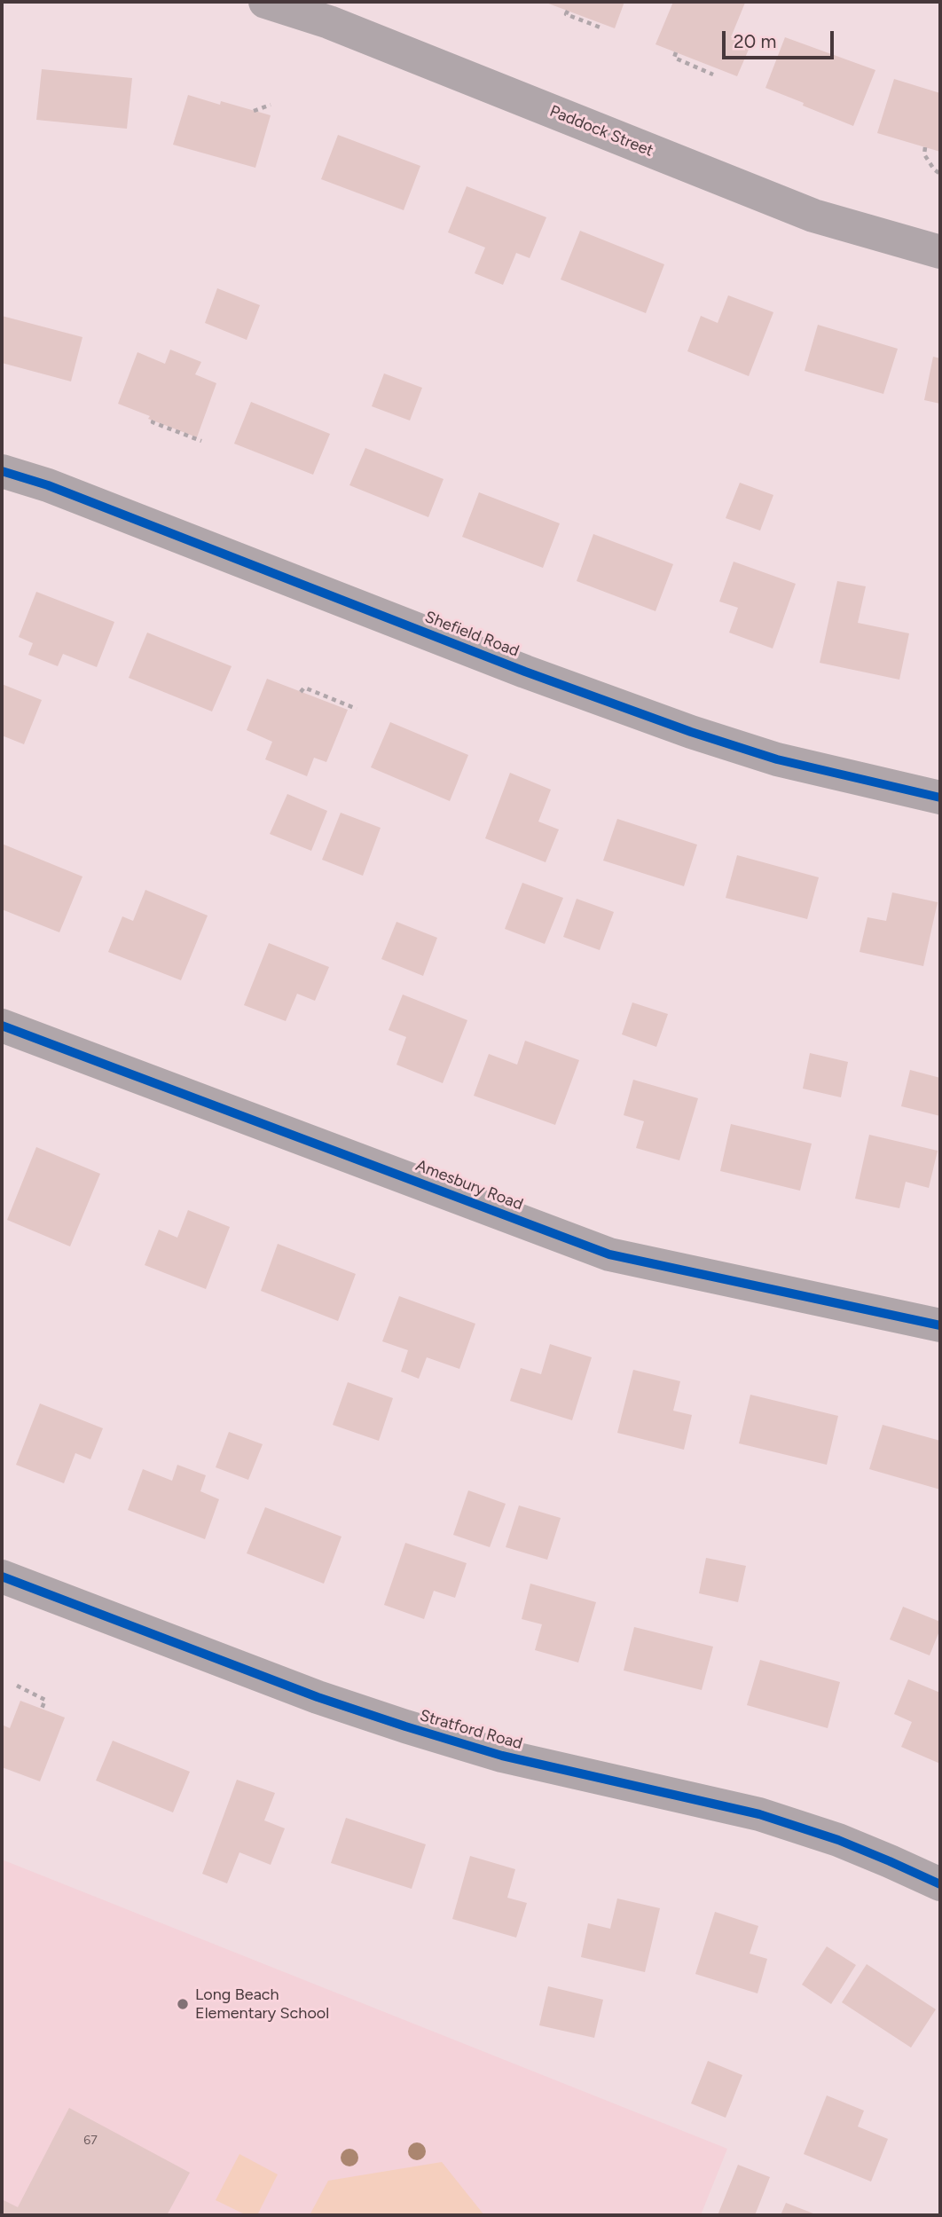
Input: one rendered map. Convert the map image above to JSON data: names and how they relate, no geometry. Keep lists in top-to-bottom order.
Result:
{
  "streets": {
    "street": [
      "Paddock Street",
      "Shefield Road",
      "Amesbury Road",
      "Stratford Road"
    ]
  },
  "places": ["Long Beach Elementary School"],
  "house_numbers": ["67"],
  "scale_bar": "20 m"
}
